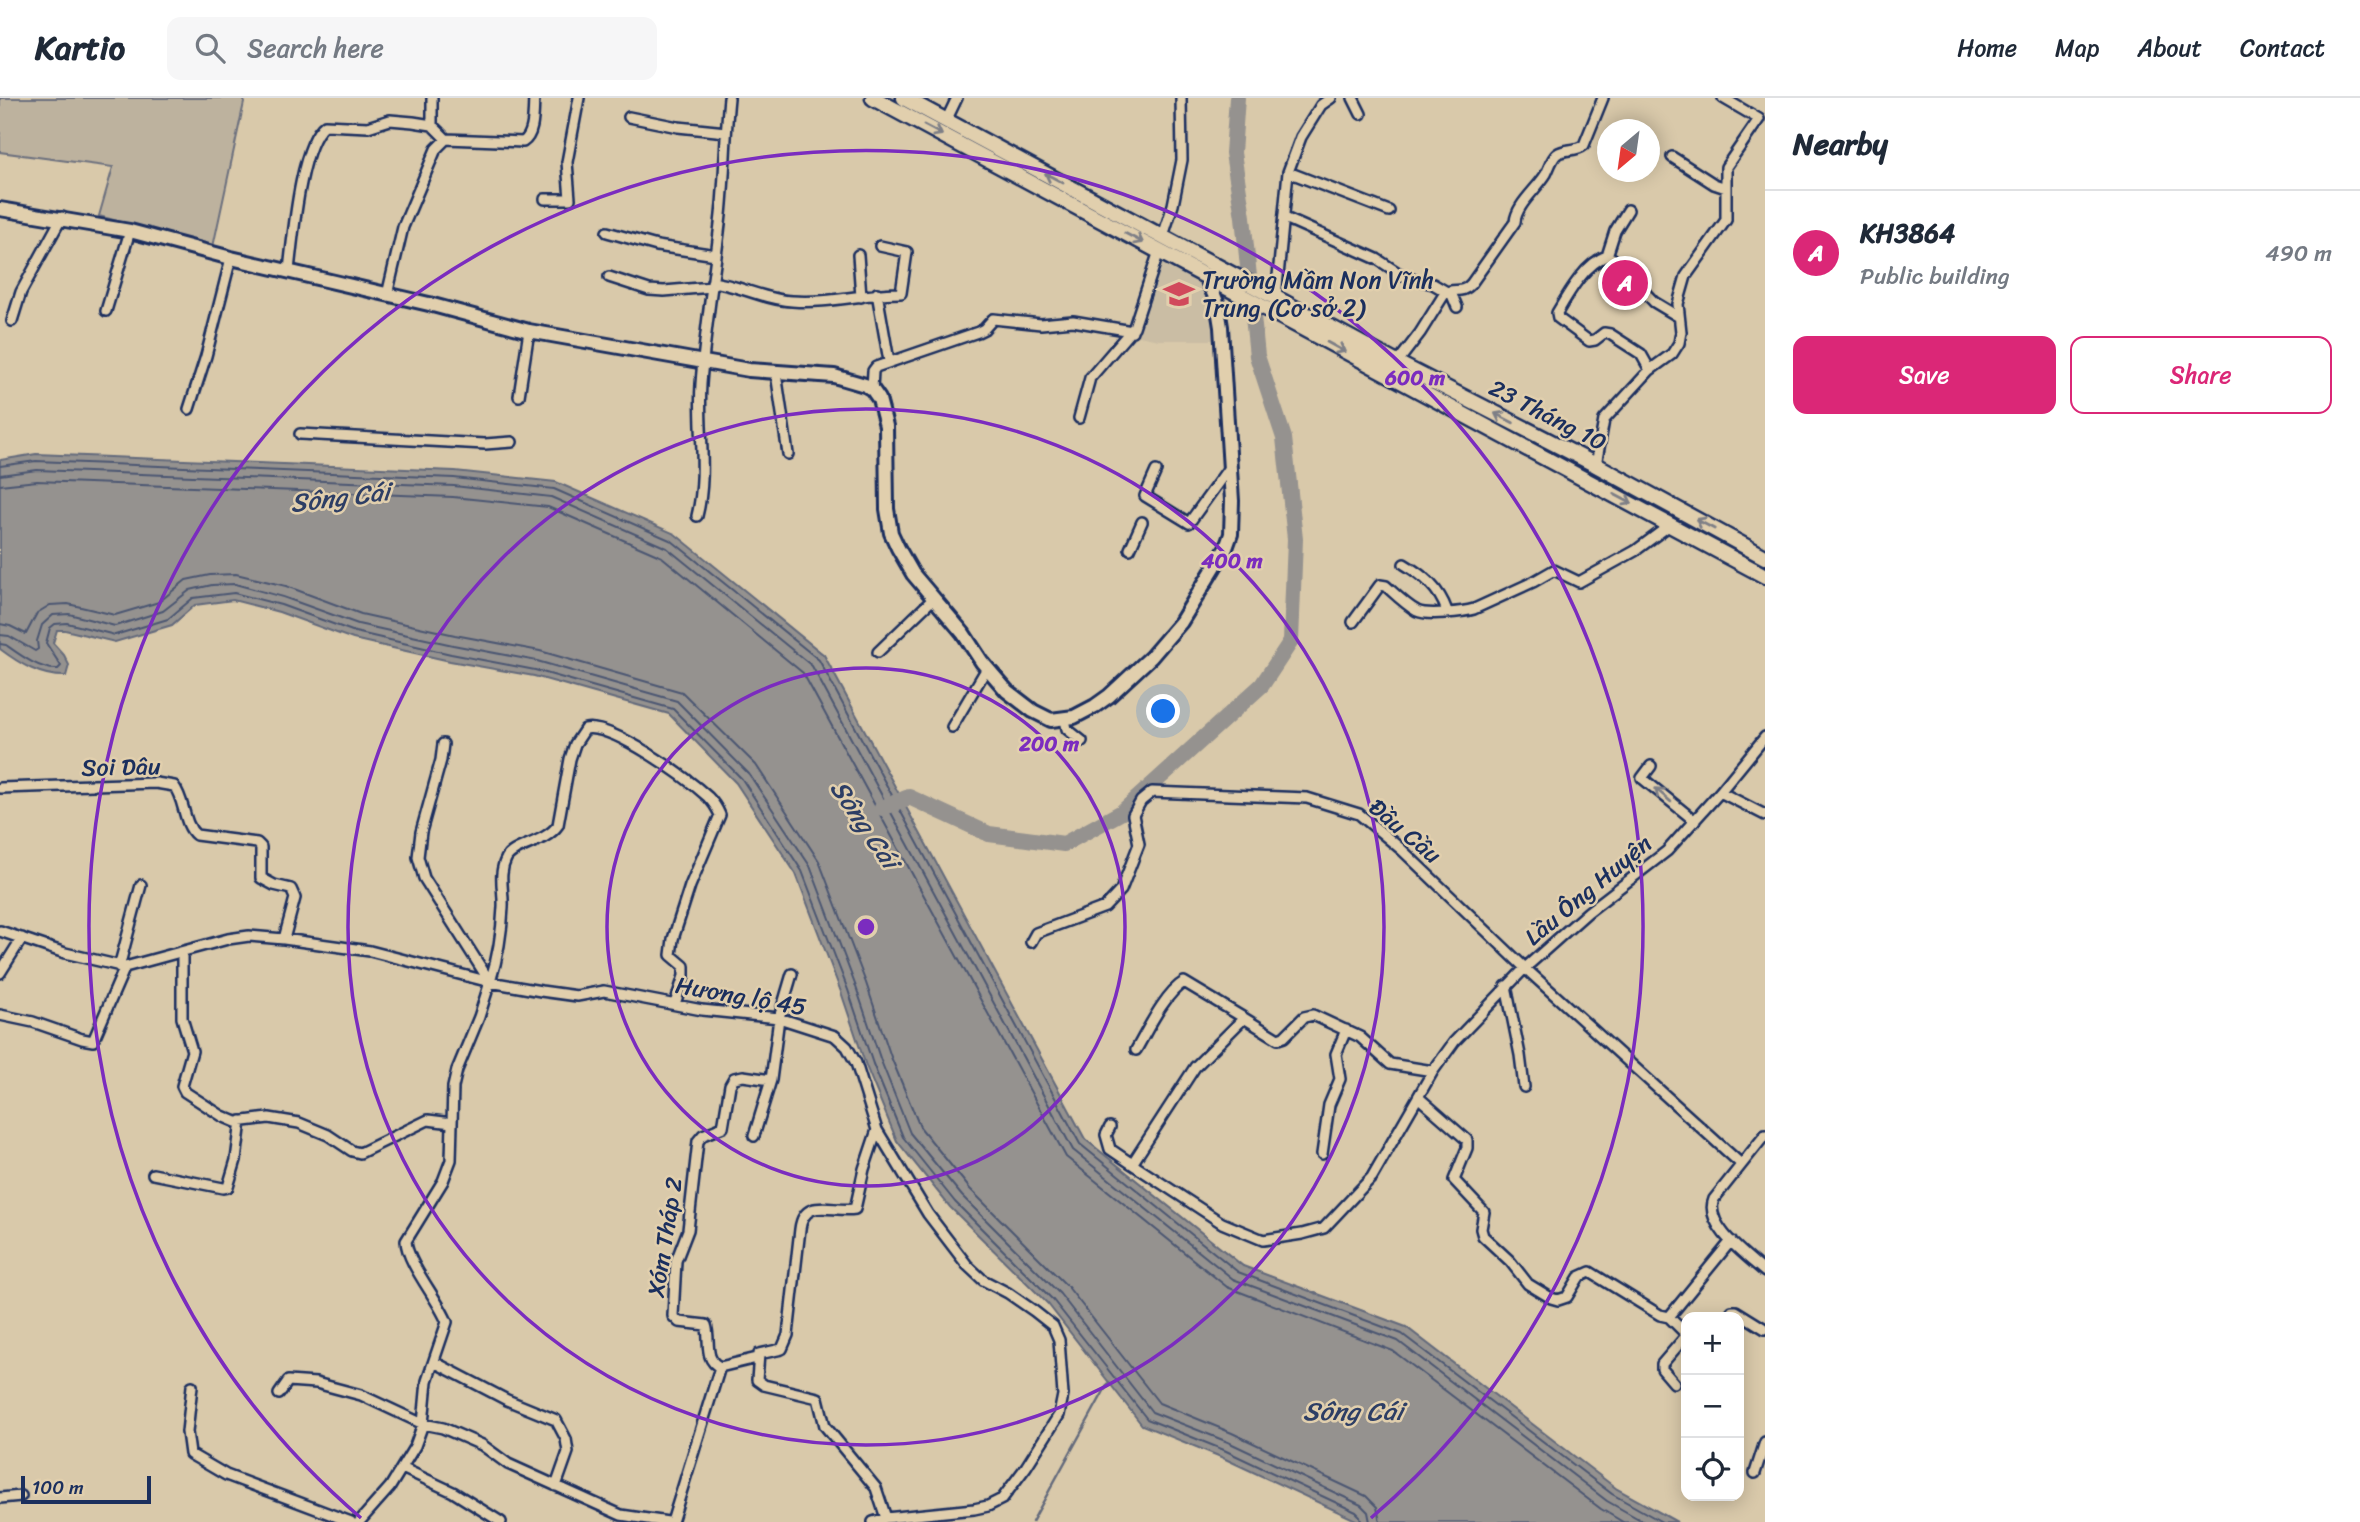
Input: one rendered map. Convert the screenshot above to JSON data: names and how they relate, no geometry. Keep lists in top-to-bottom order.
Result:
{
  "streets": {
    "main road": ["23 Tháng 10"],
    "street": [
      "Soi Dâu",
      "Đầu Cầu",
      "Lầu Ông Huyện",
      "Hương lộ 45",
      "Xóm Tháp 2"
    ]
  },
  "crossings": [
    ["Soi Dâu", "Hương lộ 45"],
    ["Đầu Cầu", "Lầu Ông Huyện"]
  ],
  "water": ["Sông Cái"],
  "places": {
    "school or university": ["Trường Mầm Non Vĩnh Trung (Cơ sở 2)"]
  },
  "scale_bar": "100 m",
  "north": "bottom left",
  "page": {
    "header": "Kartio",
    "search": "Search here",
    "nav": [
      "Home",
      "Map",
      "About",
      "Contact"
    ],
    "heading": "Nearby",
    "list": [
      {
        "mark": "A",
        "name": "KH3864",
        "note": "Public building",
        "value": "490 m"
      }
    ],
    "pins": "A",
    "buttons": ["Save", "Share"],
    "map_buttons": ["+", "−"],
    "scale": "100 m"
  },
  "rings": ["600 m", "400 m", "200 m"]
}
